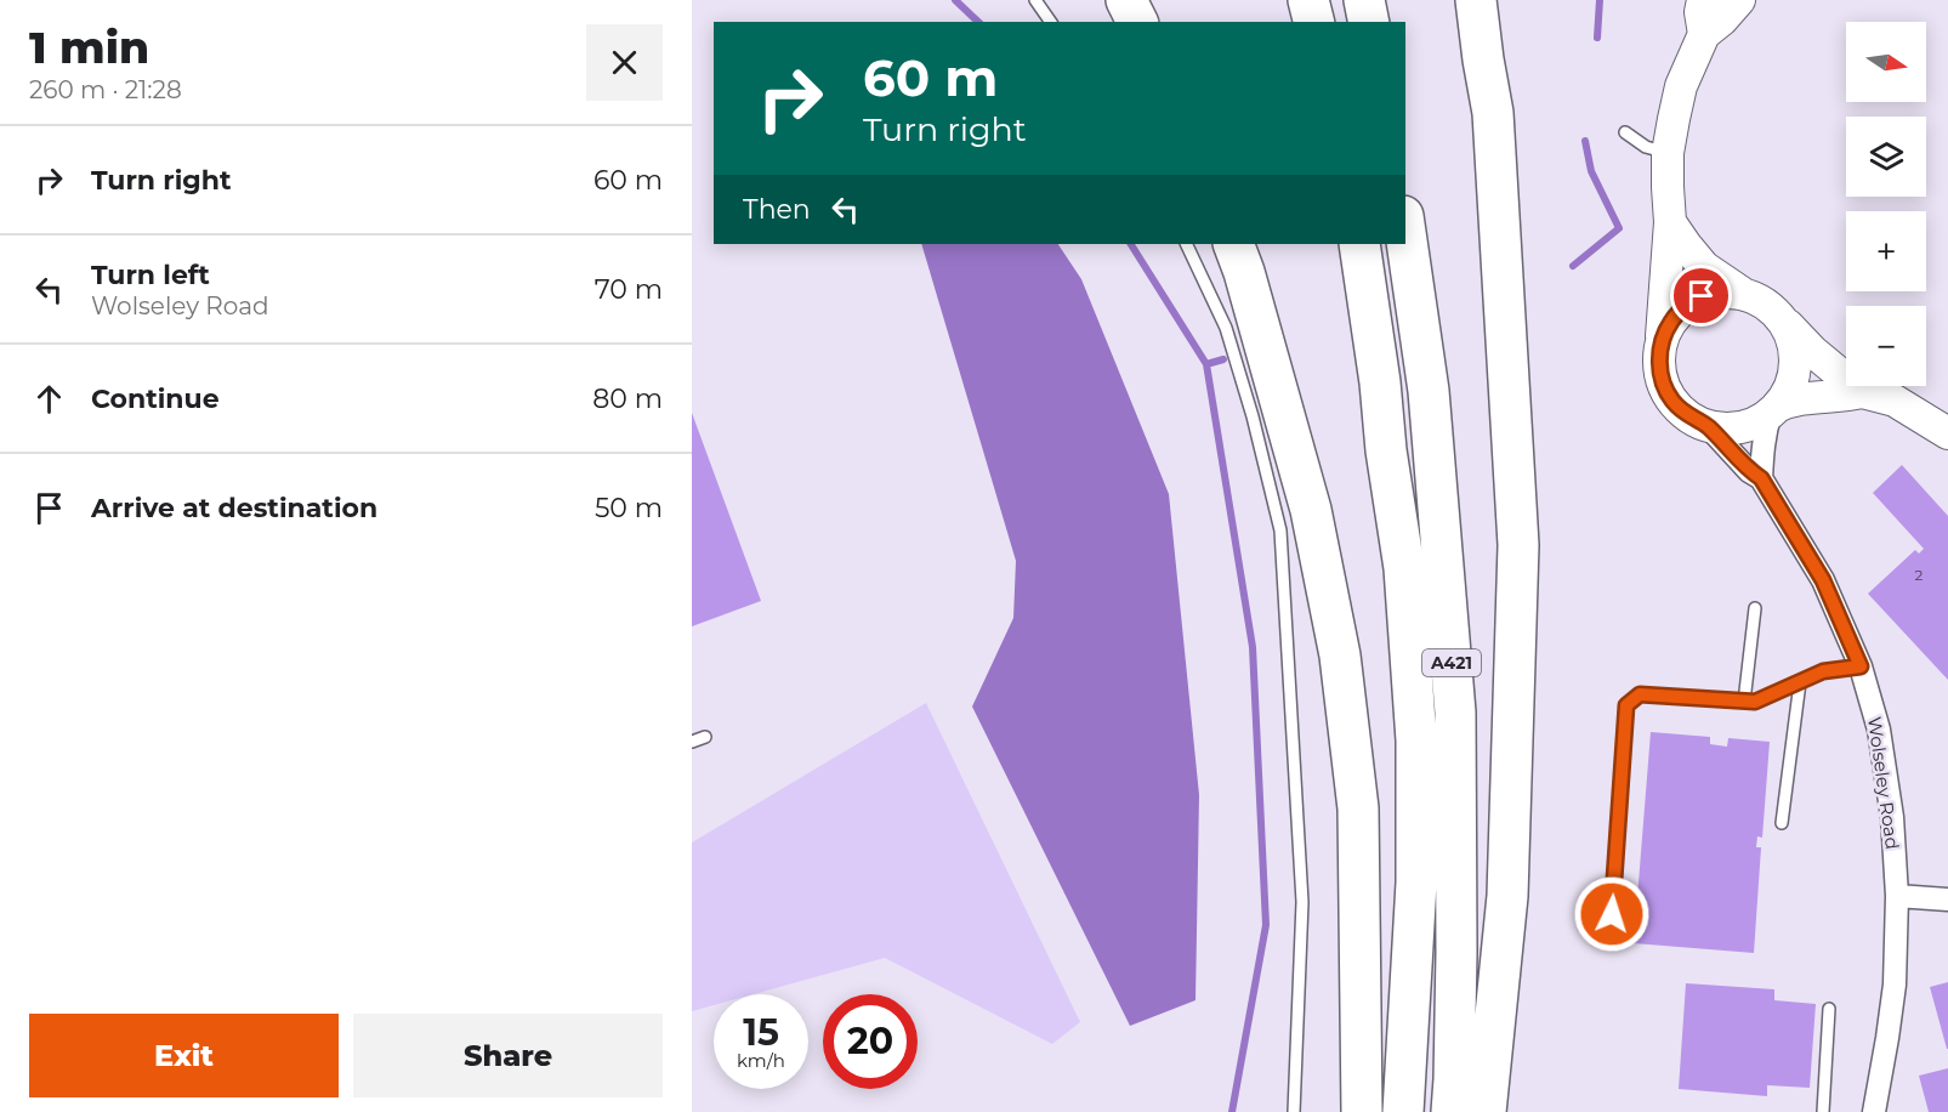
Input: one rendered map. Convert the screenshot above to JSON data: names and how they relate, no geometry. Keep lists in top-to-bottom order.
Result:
{
  "streets": {
    "highway": ["A421"],
    "street": ["Wolseley Road"]
  },
  "house_numbers": ["2"],
  "north": "right",
  "page": {
    "heading": ["1 min", "260 m · 21:28"],
    "map_buttons": ["+", "−"],
    "turn": ["60 m", "Turn right"],
    "list": [
      {
        "name": "Turn right",
        "value": "60 m"
      },
      {
        "name": "Turn left",
        "note": "Wolseley Road",
        "value": "70 m"
      },
      {
        "name": "Continue",
        "value": "80 m"
      },
      {
        "name": "Arrive at destination",
        "value": "50 m"
      }
    ],
    "then": "Then",
    "speed": "15 km/h",
    "limit": "20",
    "buttons": ["Exit", "Share"]
  }
}
